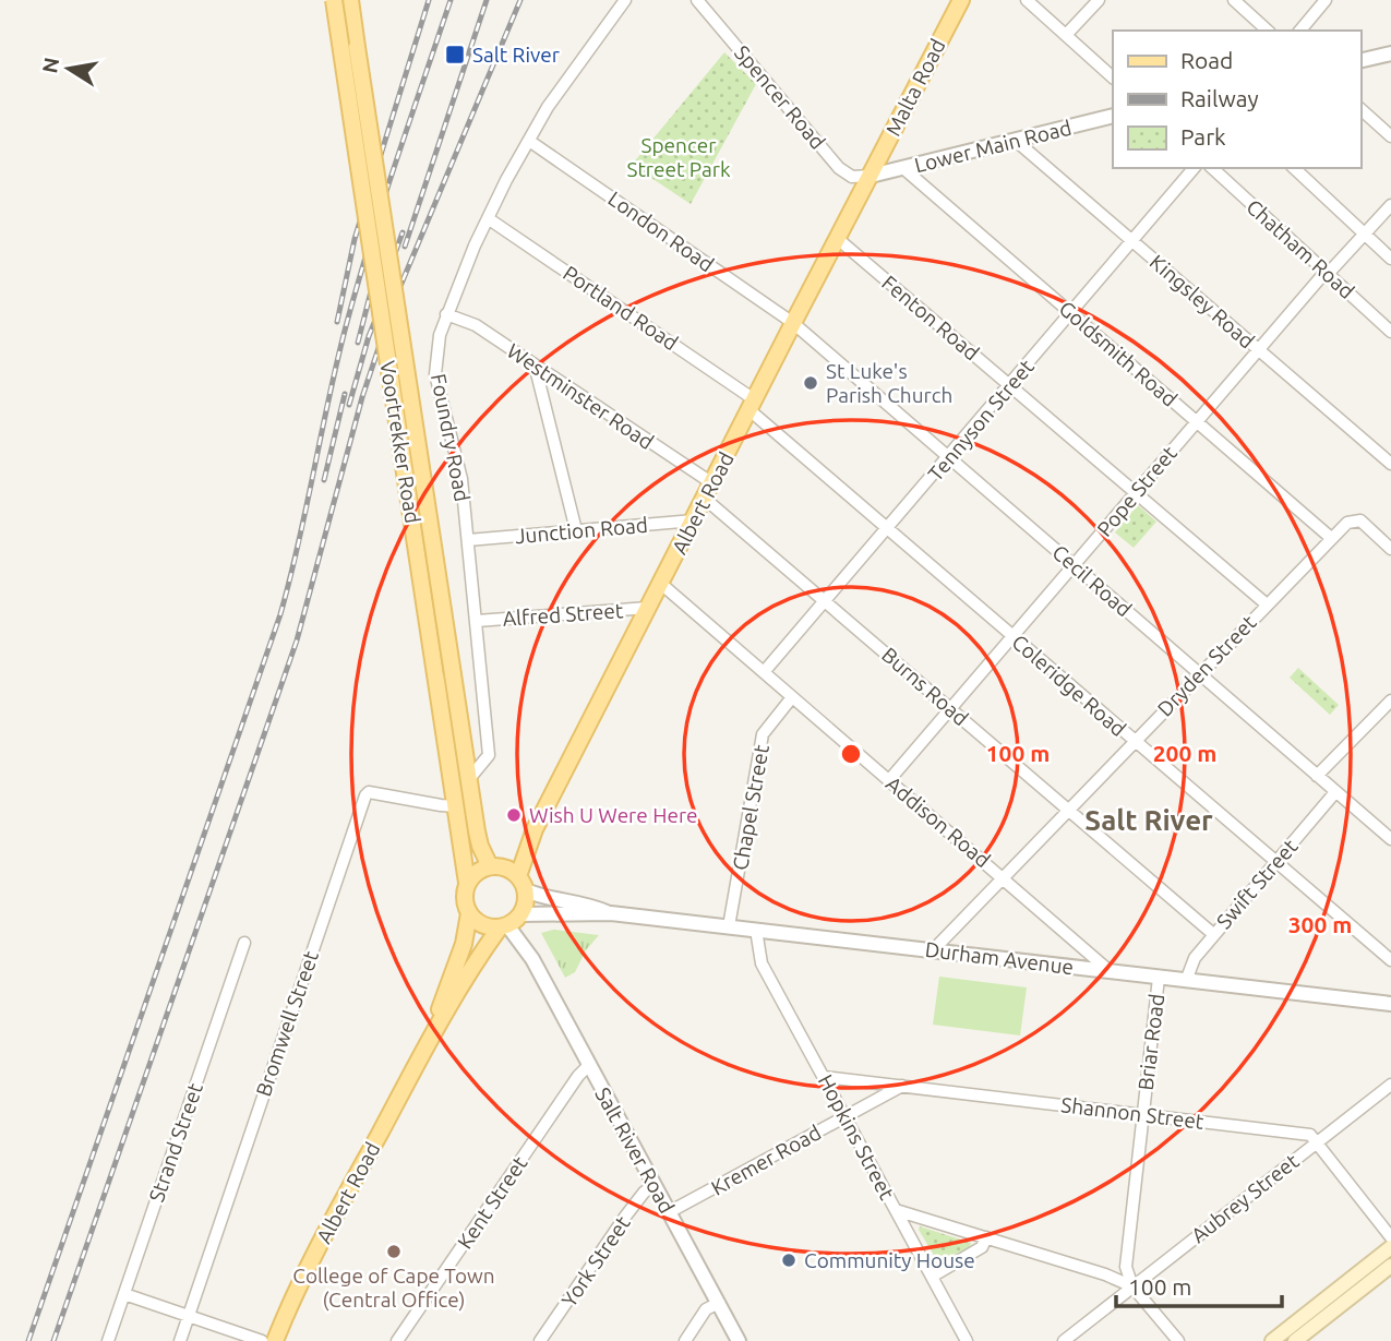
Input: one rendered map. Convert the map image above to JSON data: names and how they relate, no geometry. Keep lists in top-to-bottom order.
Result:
{
  "streets": {
    "main road": ["Malta Road", "Voortrekker Road", "Albert Road"],
    "street": [
      "Spencer Road",
      "Lower Main Road",
      "London Road",
      "Chatham Road",
      "Kingsley Road",
      "Portland Road",
      "Fenton Road",
      "Goldsmith Road",
      "Westminster Road",
      "Tennyson Street",
      "Foundry Road",
      "Pope Street",
      "Junction Road",
      "Cecil Road",
      "Alfred Street",
      "Dryden Street",
      "Coleridge Road",
      "Burns Road",
      "Chapel Street",
      "Addison Road",
      "Swift Street",
      "Durham Avenue",
      "Bromwell Street",
      "Briar Road",
      "Shannon Street",
      "Hopkins Street",
      "Strand Street",
      "Salt River Road",
      "Kremer Road",
      "Aubrey Street",
      "Kent Street",
      "York Street"
    ]
  },
  "crossings": [
    ["Malta Road", "Spencer Road"],
    ["Malta Road", "Lower Main Road"],
    ["Malta Road", "Albert Road"],
    ["Spencer Road", "Lower Main Road"],
    ["Spencer Road", "Albert Road"],
    ["Lower Main Road", "Kingsley Road"],
    ["Lower Main Road", "Goldsmith Road"],
    ["Lower Main Road", "Albert Road"],
    ["London Road", "Foundry Road"],
    ["London Road", "Albert Road"],
    ["London Road", "Cecil Road"],
    ["Chatham Road", "Pope Street"],
    ["Kingsley Road", "Tennyson Street"],
    ["Kingsley Road", "Pope Street"],
    ["Portland Road", "Foundry Road"],
    ["Portland Road", "Albert Road"],
    ["Portland Road", "Coleridge Road"],
    ["Fenton Road", "Tennyson Street"],
    ["Fenton Road", "Pope Street"],
    ["Fenton Road", "Albert Road"],
    ["Fenton Road", "Dryden Street"],
    ["Goldsmith Road", "Tennyson Street"],
    ["Goldsmith Road", "Pope Street"],
    ["Goldsmith Road", "Dryden Street"],
    ["Westminster Road", "Foundry Road"],
    ["Westminster Road", "Albert Road"],
    ["Westminster Road", "Burns Road"],
    ["Tennyson Street", "Cecil Road"],
    ["Tennyson Street", "Coleridge Road"],
    ["Tennyson Street", "Burns Road"],
    ["Tennyson Street", "Addison Road"],
    ["Foundry Road", "Voortrekker Road"],
    ["Foundry Road", "Junction Road"],
    ["Foundry Road", "Alfred Street"],
    ["Voortrekker Road", "Albert Road"],
    ["Voortrekker Road", "Durham Avenue"],
    ["Voortrekker Road", "Bromwell Street"],
    ["Voortrekker Road", "Salt River Road"],
    ["Pope Street", "Cecil Road"],
    ["Pope Street", "Coleridge Road"],
    ["Pope Street", "Burns Road"],
    ["Pope Street", "Addison Road"],
    ["Albert Road", "Junction Road"],
    ["Albert Road", "Cecil Road"],
    ["Albert Road", "Alfred Street"],
    ["Albert Road", "Coleridge Road"],
    ["Albert Road", "Burns Road"],
    ["Albert Road", "Addison Road"],
    ["Albert Road", "Durham Avenue"],
    ["Albert Road", "Salt River Road"],
    ["Cecil Road", "Dryden Street"],
    ["Cecil Road", "Swift Street"],
    ["Dryden Street", "Coleridge Road"],
    ["Dryden Street", "Burns Road"],
    ["Dryden Street", "Addison Road"],
    ["Dryden Street", "Durham Avenue"],
    ["Coleridge Road", "Swift Street"],
    ["Burns Road", "Swift Street"],
    ["Chapel Street", "Addison Road"],
    ["Chapel Street", "Durham Avenue"],
    ["Addison Road", "Durham Avenue"],
    ["Swift Street", "Durham Avenue"],
    ["Durham Avenue", "Briar Road"],
    ["Durham Avenue", "Hopkins Street"],
    ["Durham Avenue", "Salt River Road"],
    ["Briar Road", "Shannon Street"],
    ["Briar Road", "Aubrey Street"],
    ["Shannon Street", "Hopkins Street"],
    ["Shannon Street", "Kremer Road"],
    ["Shannon Street", "Aubrey Street"],
    ["Hopkins Street", "Kremer Road"],
    ["Salt River Road", "Kremer Road"],
    ["Salt River Road", "Kent Street"],
    ["Salt River Road", "York Street"]
  ],
  "districts": ["Salt River"],
  "parks": ["Spencer Street Park"],
  "places": {
    "transit": ["Salt River"],
    "other": [
      "St Luke's Parish Church",
      "Wish U Were Here",
      "College of Cape Town (Central Office)",
      "Community House"
    ]
  },
  "legend": ["Road", "Railway", "Park"],
  "scale_bar": "100 m",
  "north": "left",
  "rings": ["100 m", "200 m", "300 m"]
}
